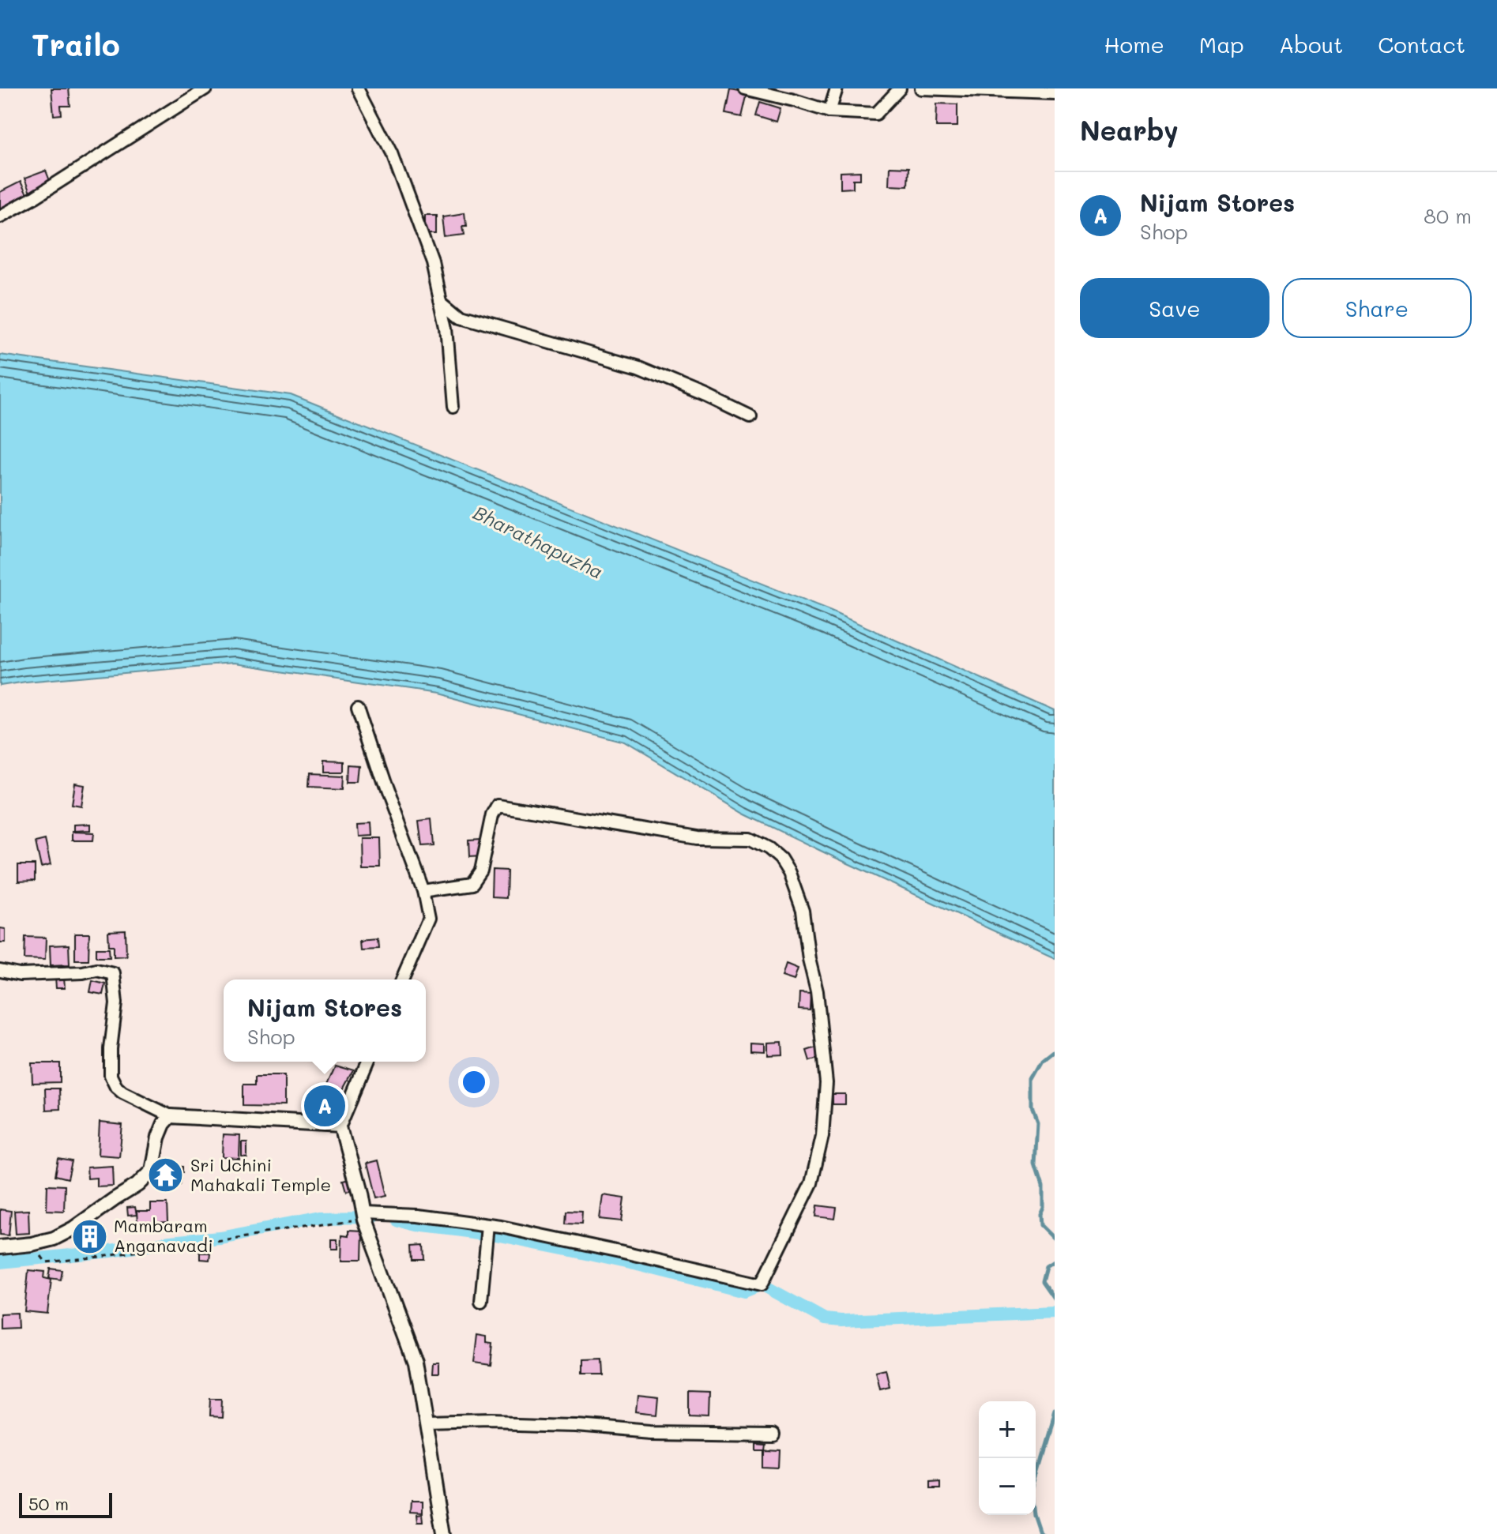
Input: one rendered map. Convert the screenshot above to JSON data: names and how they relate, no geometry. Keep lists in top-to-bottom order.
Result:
{
  "water": ["Bharathapuzha"],
  "places": {
    "temple": ["Sri Uchini Mahakali Temple"],
    "building": ["Mambaram Anganavadi"]
  },
  "scale_bar": "50 m",
  "page": {
    "header": "Trailo",
    "nav": [
      "Home",
      "Map",
      "About",
      "Contact"
    ],
    "heading": "Nearby",
    "list": [
      {
        "mark": "A",
        "name": "Nijam Stores",
        "note": "Shop",
        "value": "80 m"
      }
    ],
    "buttons": ["Save", "Share"],
    "popup": ["Nijam Stores", "Shop"],
    "pins": "A",
    "map_buttons": ["+", "−"],
    "scale": "50 m"
  }
}
